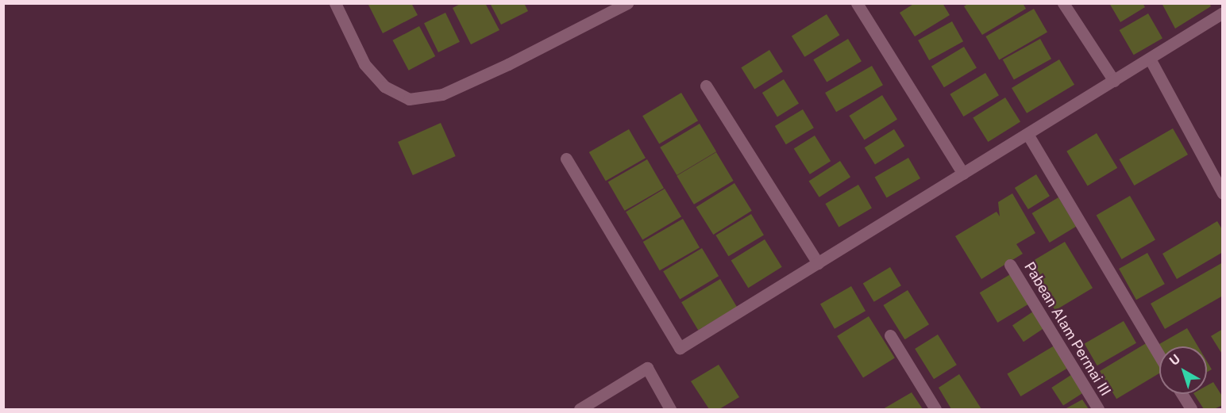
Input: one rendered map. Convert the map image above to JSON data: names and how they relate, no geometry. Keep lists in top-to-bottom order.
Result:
{
  "streets": {
    "street": ["Pabean Alam Permai III"]
  },
  "north": "top left"
}
